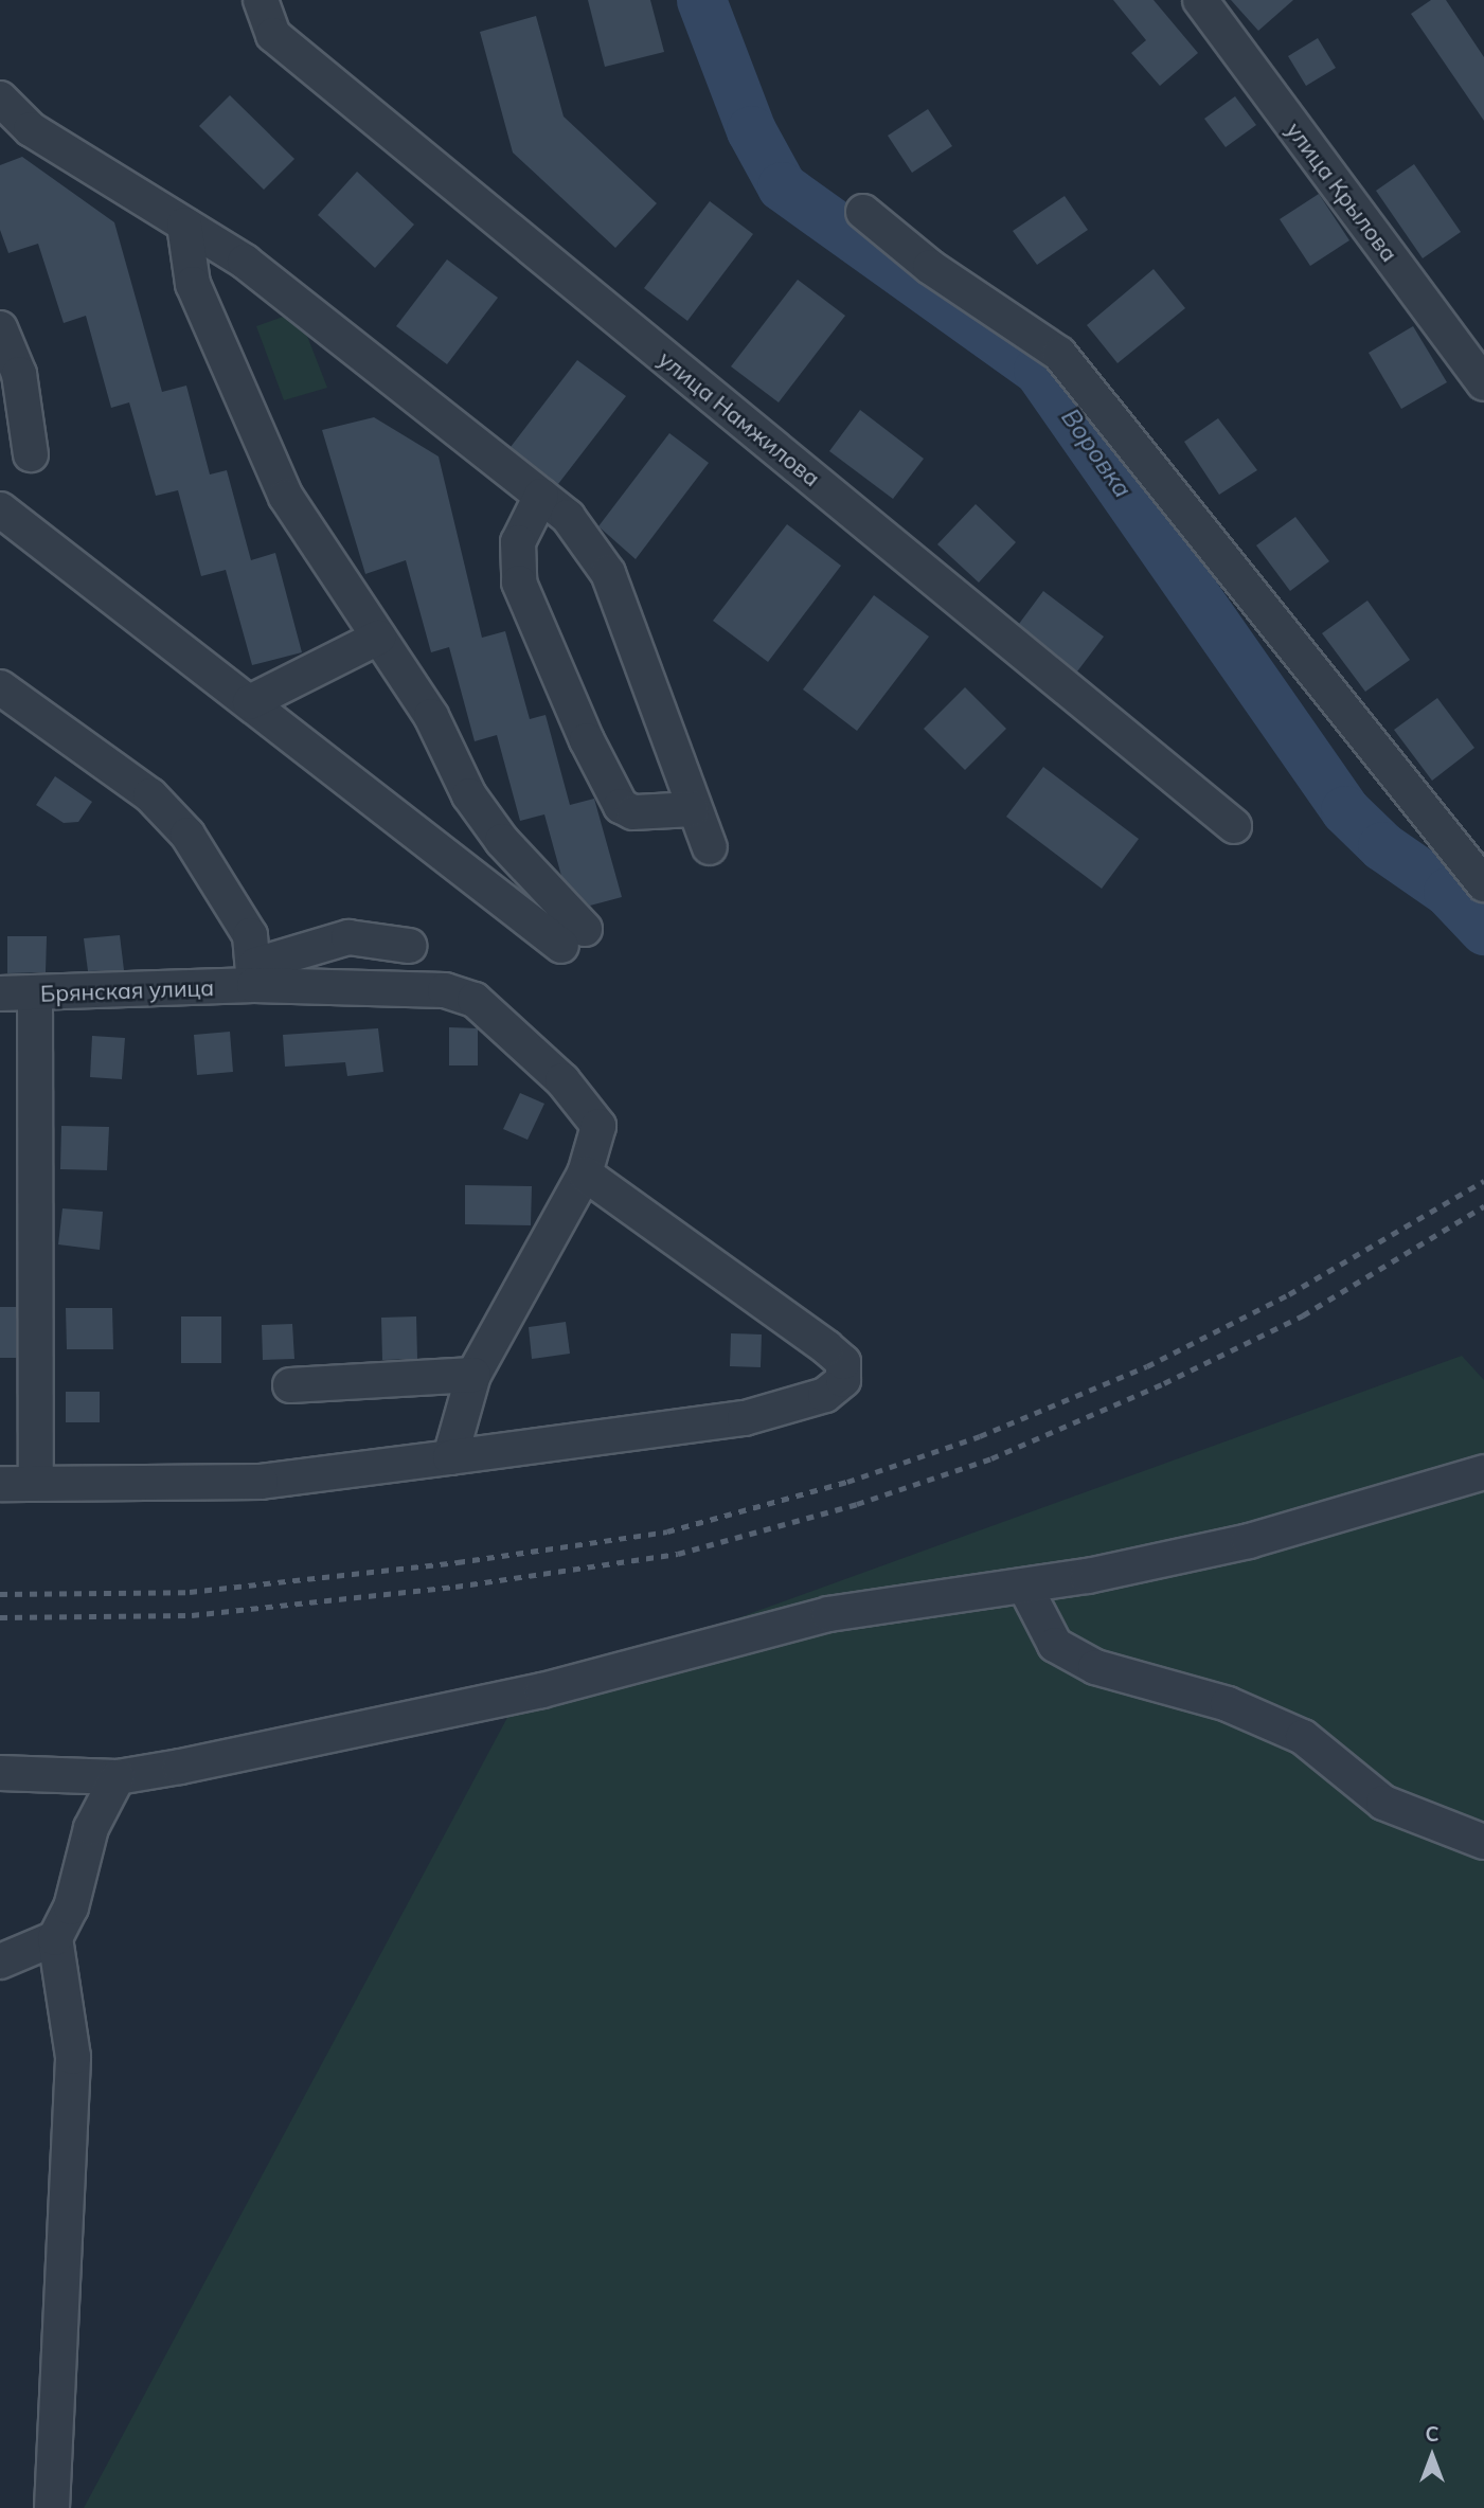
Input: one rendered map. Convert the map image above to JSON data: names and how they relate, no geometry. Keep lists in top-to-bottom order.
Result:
{
  "streets": {
    "street": ["улица Крылова", "улица Намжилова", "Брянская улица"]
  },
  "water": ["Воровка"],
  "north": "top"
}
